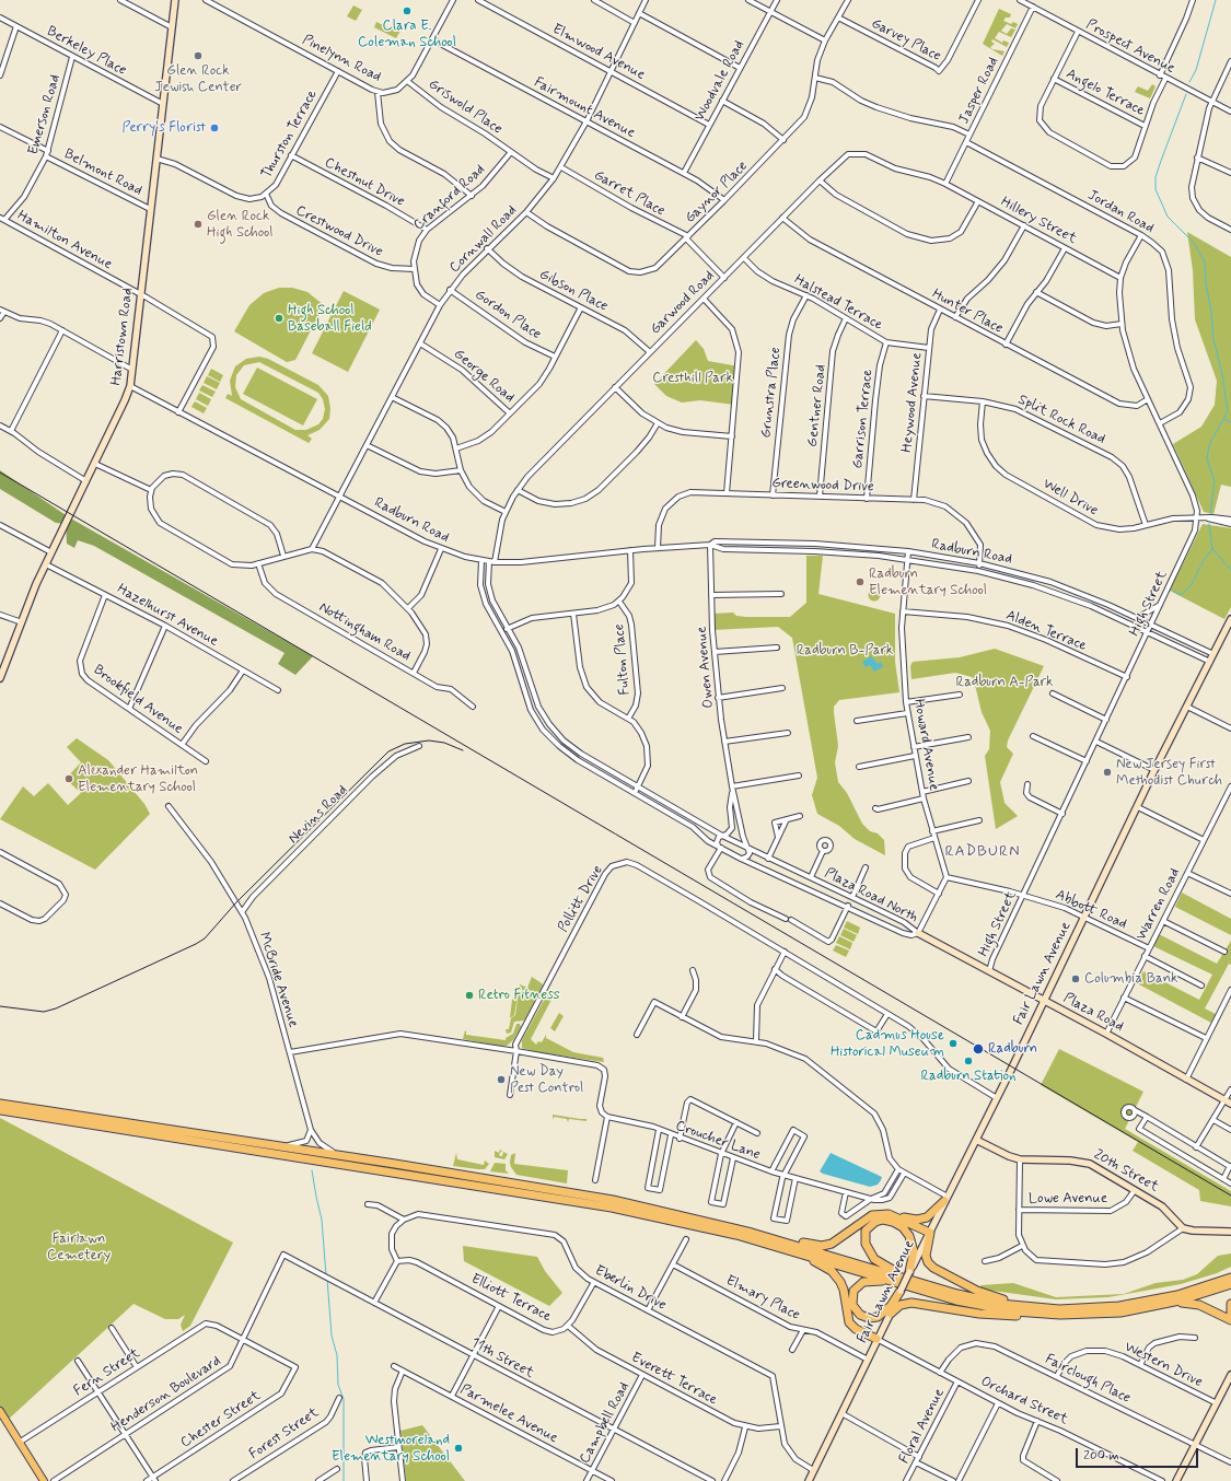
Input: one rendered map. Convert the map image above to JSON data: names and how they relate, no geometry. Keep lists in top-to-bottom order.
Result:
{
  "streets": {
    "street": [
      "Garvey Place",
      "Prospect Avenue",
      "Berkeley Place",
      "Elmwood Avenue",
      "Pinelynn Road",
      "Woodvale Road",
      "Jasper Road",
      "Angelo Terrace",
      "Griswold Place",
      "Fairmount Avenue",
      "Emerson Road",
      "Thurston Terrace",
      "Belmont Road",
      "Chestnut Drive",
      "Gaynor Place",
      "Garret Place",
      "Cranford Road",
      "Jordan Road",
      "Hillery Street",
      "Crestwood Drive",
      "Cornwall Road",
      "Hamilton Avenue",
      "Gibson Place",
      "Garwood Road",
      "Halstead Terrace",
      "Hunter Place",
      "Gordon Place",
      "Harristown Road",
      "George Road",
      "Grunstra Place",
      "Heywood Avenue",
      "Gentner Road",
      "Garrison Terrace",
      "Split Rock Road",
      "Greenwood Drive",
      "Well Drive",
      "Radburn Road",
      "High Street",
      "Hazelhurst Avenue",
      "Alden Terrace",
      "Nottingham Road",
      "Fulton Place",
      "Owen Avenue",
      "Brookfield Avenue",
      "Howard Avenue",
      "Nevins Road",
      "Plaza Road North",
      "Pollitt Drive",
      "Warren Road",
      "Abbott Road",
      "Fair Lawn Avenue",
      "McBride Avenue",
      "Plaza Road",
      "Croucher Lane",
      "20th Street",
      "Lowe Avenue",
      "Eberlin Drive",
      "Elliott Terrace",
      "Elmary Place",
      "11th Street",
      "Western Drive",
      "Fern Street",
      "Everett Terrace",
      "Fairclough Place",
      "Henderson Boulevard",
      "Orchard Street",
      "Parmelee Avenue",
      "Chester Street",
      "Campbell Road",
      "Floral Avenue",
      "Forest Street"
    ]
  },
  "crossings": [
    ["Garvey Place", "Gaynor Place"],
    ["Prospect Avenue", "Jasper Road"],
    ["Berkeley Place", "Emerson Road"],
    ["Berkeley Place", "Harristown Road"],
    ["Elmwood Avenue", "Woodvale Road"],
    ["Elmwood Avenue", "Cornwall Road"],
    ["Pinelynn Road", "Griswold Place"],
    ["Pinelynn Road", "Thurston Terrace"],
    ["Woodvale Road", "Fairmount Avenue"],
    ["Jasper Road", "Jordan Road"],
    ["Jasper Road", "Hillery Street"],
    ["Jasper Road", "Garwood Road"],
    ["Griswold Place", "Cranford Road"],
    ["Fairmount Avenue", "Gaynor Place"],
    ["Fairmount Avenue", "Cornwall Road"],
    ["Emerson Road", "Belmont Road"],
    ["Emerson Road", "Hamilton Avenue"],
    ["Thurston Terrace", "Chestnut Drive"],
    ["Thurston Terrace", "Crestwood Drive"],
    ["Thurston Terrace", "Harristown Road"],
    ["Belmont Road", "Harristown Road"],
    ["Chestnut Drive", "Cranford Road"],
    ["Gaynor Place", "Garret Place"],
    ["Gaynor Place", "Cornwall Road"],
    ["Garret Place", "Cornwall Road"],
    ["Garret Place", "Garwood Road"],
    ["Cranford Road", "Crestwood Drive"],
    ["Cranford Road", "Cornwall Road"],
    ["Jordan Road", "High Street"],
    ["Hillery Street", "Garwood Road"],
    ["Hillery Street", "High Street"],
    ["Cornwall Road", "Gibson Place"],
    ["Cornwall Road", "Gordon Place"],
    ["Cornwall Road", "George Road"],
    ["Cornwall Road", "Radburn Road"],
    ["Hamilton Avenue", "Harristown Road"],
    ["Hamilton Avenue", "Radburn Road"],
    ["Gibson Place", "Garwood Road"],
    ["Garwood Road", "Halstead Terrace"],
    ["Garwood Road", "Hunter Place"],
    ["Garwood Road", "Radburn Road"],
    ["Halstead Terrace", "Grunstra Place"],
    ["Halstead Terrace", "Heywood Avenue"],
    ["Halstead Terrace", "Gentner Road"],
    ["Halstead Terrace", "Garrison Terrace"],
    ["Hunter Place", "Heywood Avenue"],
    ["Hunter Place", "High Street"],
    ["Harristown Road", "Radburn Road"],
    ["Harristown Road", "Hazelhurst Avenue"],
    ["Grunstra Place", "Greenwood Drive"],
    ["Heywood Avenue", "Split Rock Road"],
    ["Heywood Avenue", "Greenwood Drive"],
    ["Gentner Road", "Greenwood Drive"],
    ["Garrison Terrace", "Greenwood Drive"],
    ["Split Rock Road", "Well Drive"],
    ["Greenwood Drive", "Radburn Road"],
    ["Well Drive", "High Street"],
    ["Radburn Road", "High Street"],
    ["Radburn Road", "Owen Avenue"],
    ["Radburn Road", "Howard Avenue"],
    ["Radburn Road", "Plaza Road North"],
    ["Radburn Road", "Fair Lawn Avenue"],
    ["High Street", "Alden Terrace"],
    ["High Street", "Abbott Road"],
    ["High Street", "Plaza Road"],
    ["Hazelhurst Avenue", "Brookfield Avenue"],
    ["Alden Terrace", "Howard Avenue"],
    ["Owen Avenue", "Plaza Road North"],
    ["Howard Avenue", "Abbott Road"],
    ["Nevins Road", "McBride Avenue"],
    ["Plaza Road North", "Plaza Road"],
    ["Pollitt Drive", "Fair Lawn Avenue"],
    ["Warren Road", "Abbott Road"],
    ["Warren Road", "Plaza Road"],
    ["Abbott Road", "Fair Lawn Avenue"],
    ["Fair Lawn Avenue", "Plaza Road"],
    ["Fair Lawn Avenue", "20th Street"],
    ["Fair Lawn Avenue", "Elmary Place"],
    ["Fair Lawn Avenue", "Orchard Street"],
    ["20th Street", "Lowe Avenue"],
    ["Eberlin Drive", "Elliott Terrace"],
    ["Eberlin Drive", "Everett Terrace"],
    ["Elliott Terrace", "Everett Terrace"],
    ["11th Street", "Henderson Boulevard"],
    ["11th Street", "Campbell Road"],
    ["Western Drive", "Fairclough Place"],
    ["Fern Street", "Henderson Boulevard"],
    ["Fern Street", "Chester Street"],
    ["Everett Terrace", "Campbell Road"],
    ["Fairclough Place", "Orchard Street"],
    ["Henderson Boulevard", "Chester Street"],
    ["Orchard Street", "Floral Avenue"],
    ["Parmelee Avenue", "Campbell Road"]
  ],
  "districts": ["RADBURN"],
  "parks": [
    "Cresthill Park",
    "Radburn B-Park",
    "Radburn A-Park",
    "Fairlawn Cemetery"
  ],
  "places": [
    "Clara E. Coleman School",
    "Glen Rock Jewish Center",
    "Perry's Florist",
    "Glen Rock High School",
    "High School Baseball Field",
    "Radburn Elementary School",
    "New Jersey First Methodist Church",
    "Alexander Hamilton Elementary School",
    "Columbia Bank",
    "Retro Fitness",
    "Cadmus House Historical Museum",
    "Radburn",
    "Radburn Station",
    "New Day Pest Control",
    "Westmoreland Elementary School"
  ],
  "scale_bar": "200 m"
}
